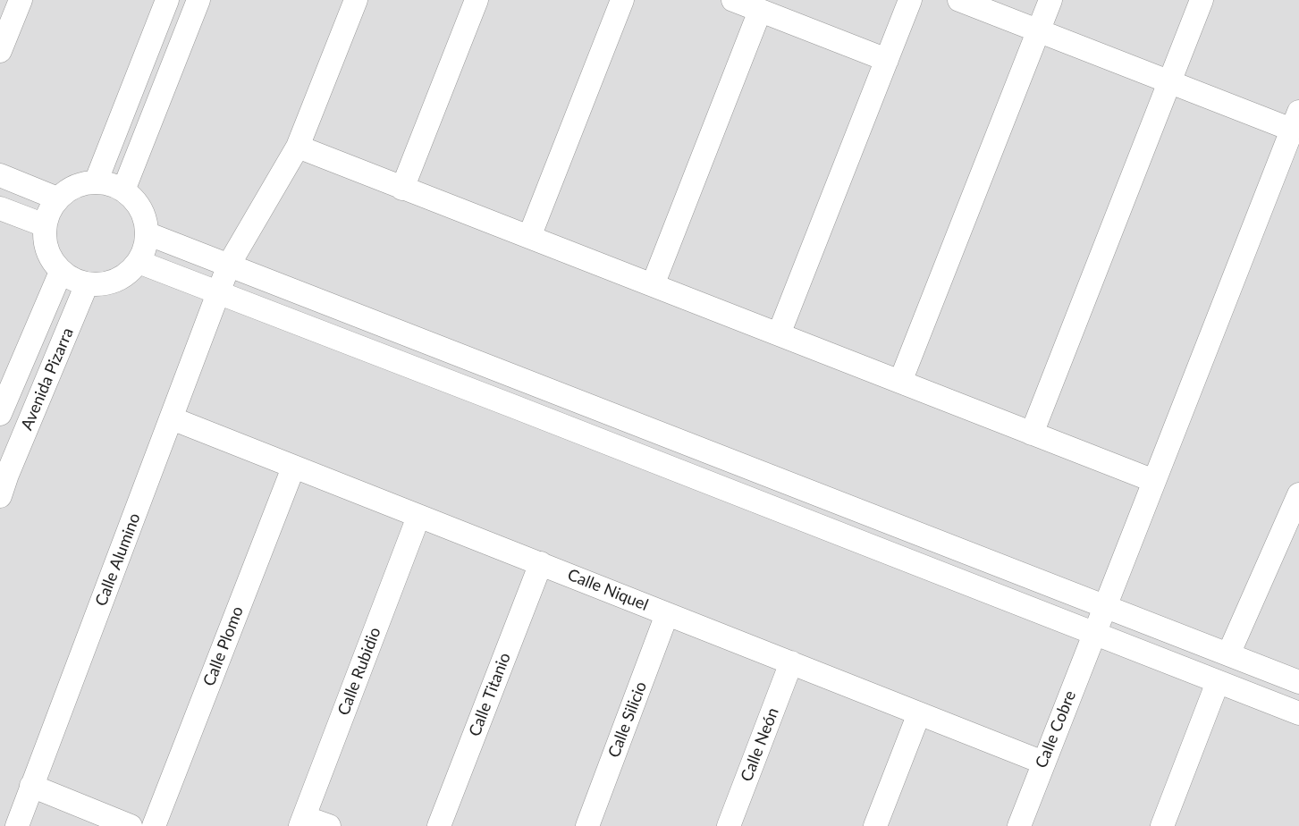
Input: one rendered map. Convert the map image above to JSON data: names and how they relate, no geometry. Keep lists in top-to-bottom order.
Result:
{
  "streets": {
    "street": [
      "Avenida Pizarra",
      "Calle Alumino",
      "Calle Niquel",
      "Calle Plomo",
      "Calle Rubidio",
      "Calle Titanio",
      "Calle Silicio",
      "Calle Cobre",
      "Calle Neón"
    ]
  },
  "crossings": [
    ["Calle Alumino", "Calle Niquel"],
    ["Calle Niquel", "Calle Plomo"],
    ["Calle Niquel", "Calle Rubidio"],
    ["Calle Niquel", "Calle Titanio"],
    ["Calle Niquel", "Calle Silicio"],
    ["Calle Niquel", "Calle Cobre"],
    ["Calle Niquel", "Calle Neón"]
  ]
}
